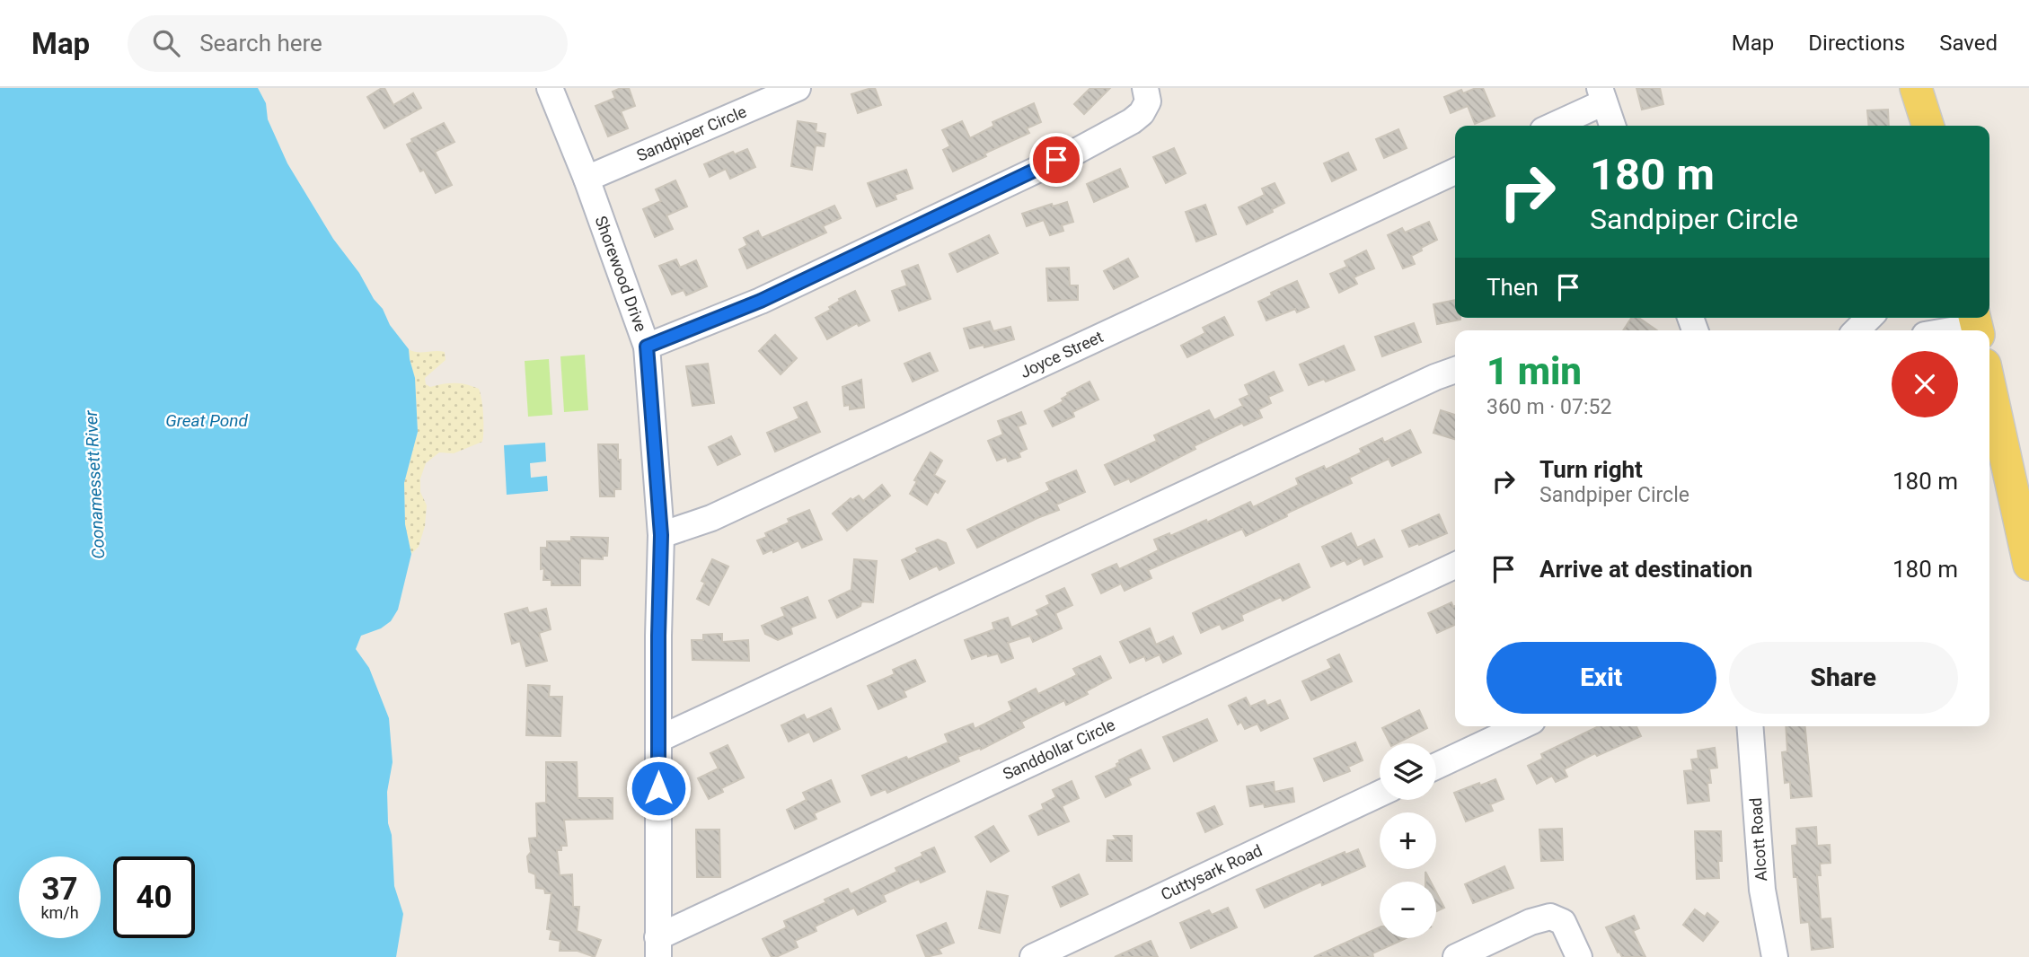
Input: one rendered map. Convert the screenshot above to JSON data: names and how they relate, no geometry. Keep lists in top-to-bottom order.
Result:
{
  "streets": {
    "street": [
      "Sandpiper Circle",
      "Shorewood Drive",
      "Joyce Street",
      "Sanddollar Circle",
      "Alcott Road",
      "Cuttysark Road"
    ]
  },
  "crossings": [
    ["Sandpiper Circle", "Shorewood Drive"],
    ["Shorewood Drive", "Joyce Street"],
    ["Shorewood Drive", "Sanddollar Circle"]
  ],
  "water": ["Great Pond", "Coonamessett River"],
  "page": {
    "header": "Map",
    "search": "Search here",
    "nav": ["Map", "Directions", "Saved"],
    "turn": ["180 m", "Sandpiper Circle"],
    "then": "Then",
    "heading": ["1 min", "360 m · 07:52"],
    "list": [
      {
        "name": "Turn right",
        "note": "Sandpiper Circle",
        "value": "180 m"
      },
      {
        "name": "Arrive at destination",
        "value": "180 m"
      }
    ],
    "buttons": ["Exit", "Share"],
    "map_buttons": ["+", "−"],
    "speed": "37 km/h",
    "limit": "40"
  }
}
